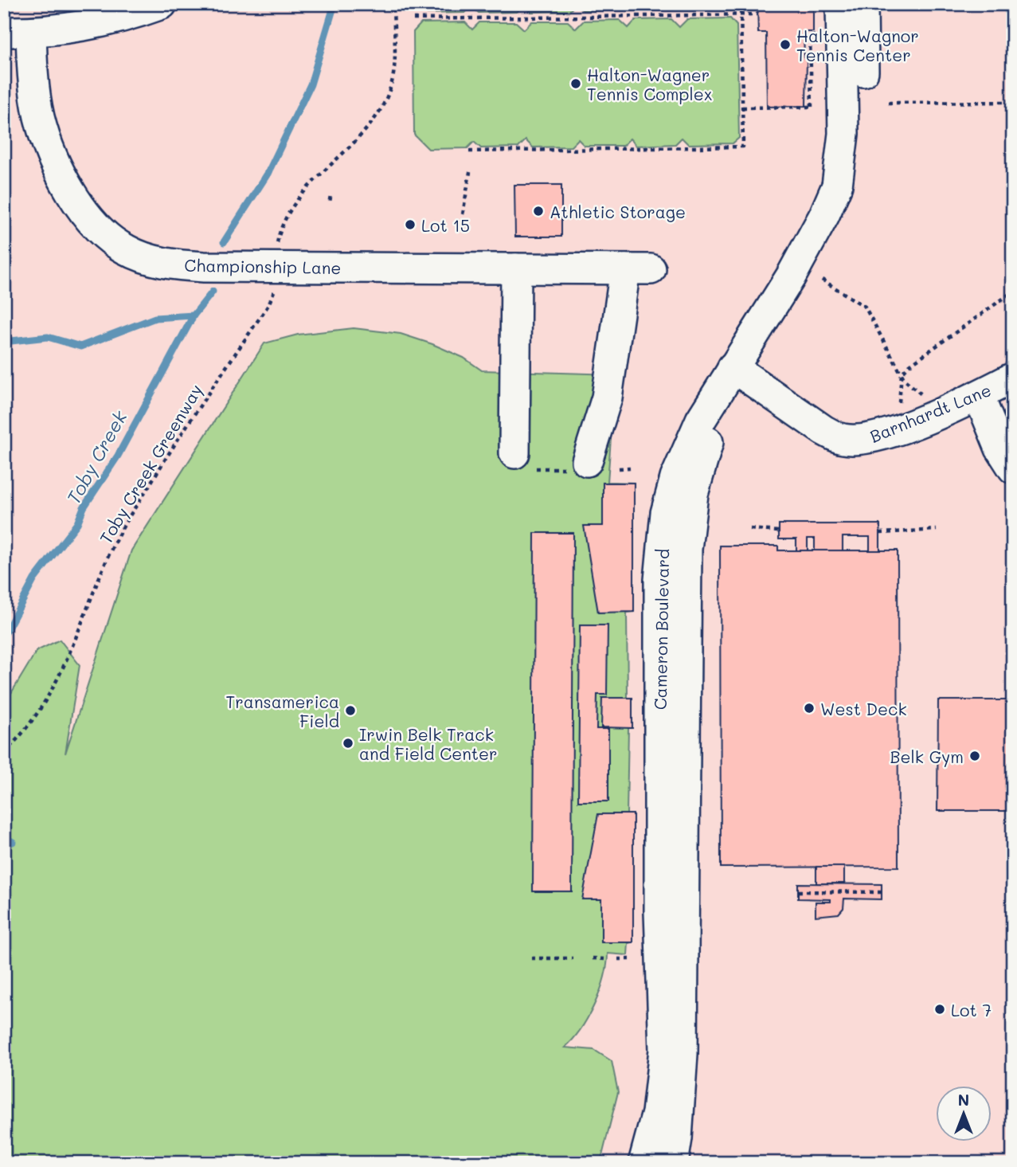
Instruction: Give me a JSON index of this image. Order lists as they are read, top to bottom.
{
  "streets": {
    "street": ["Championship Lane", "Barnhardt Lane", "Cameron Boulevard"],
    "path": ["Toby Creek Greenway"]
  },
  "crossings": [
    ["Barnhardt Lane", "Cameron Boulevard"]
  ],
  "water": ["Toby Creek"],
  "places": [
    "Halton-Wagnor Tennis Center",
    "Halton-Wagner Tennis Complex",
    "Athletic Storage",
    "Lot 15",
    "West Deck",
    "Transamerica Field",
    "Irwin Belk Track and Field Center",
    "Belk Gym",
    "Lot 7"
  ],
  "north": "top"
}
